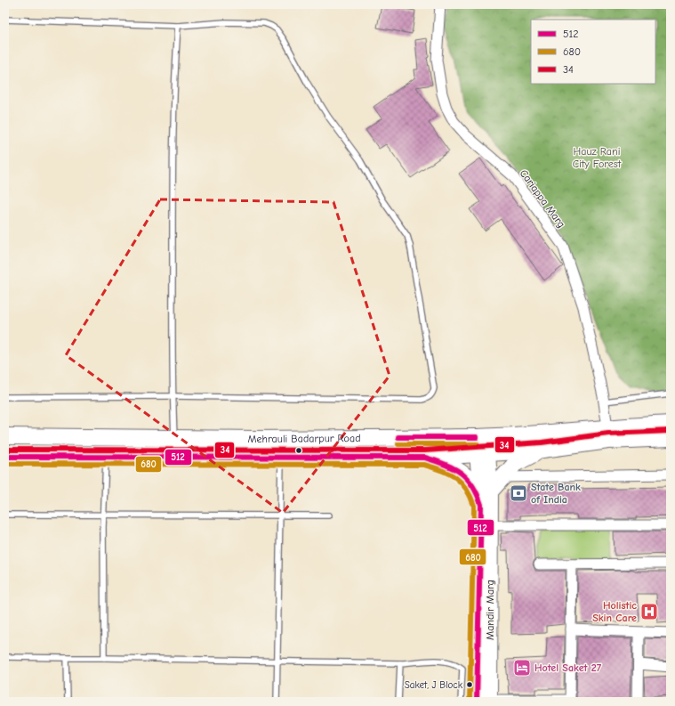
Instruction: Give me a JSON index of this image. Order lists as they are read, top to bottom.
{
  "streets": {
    "main road": ["Mehrauli Badarpur Road", "Mandir Marg"],
    "street": ["Cariappa Marg"]
  },
  "crossings": [
    ["Cariappa Marg", "Mehrauli Badarpur Road"],
    ["Mehrauli Badarpur Road", "Mandir Marg"]
  ],
  "parks": ["Hauz Rani City Forest"],
  "places": {
    "bank": ["State Bank of India"],
    "hospital": ["Holistic Skin Care"],
    "hotel": ["Hotel Saket 27"],
    "other": ["Saket, J Block"]
  },
  "lines": ["transit line 34", "transit line 512", "transit line 680"],
  "legend": ["512", "680", "34"]
}
